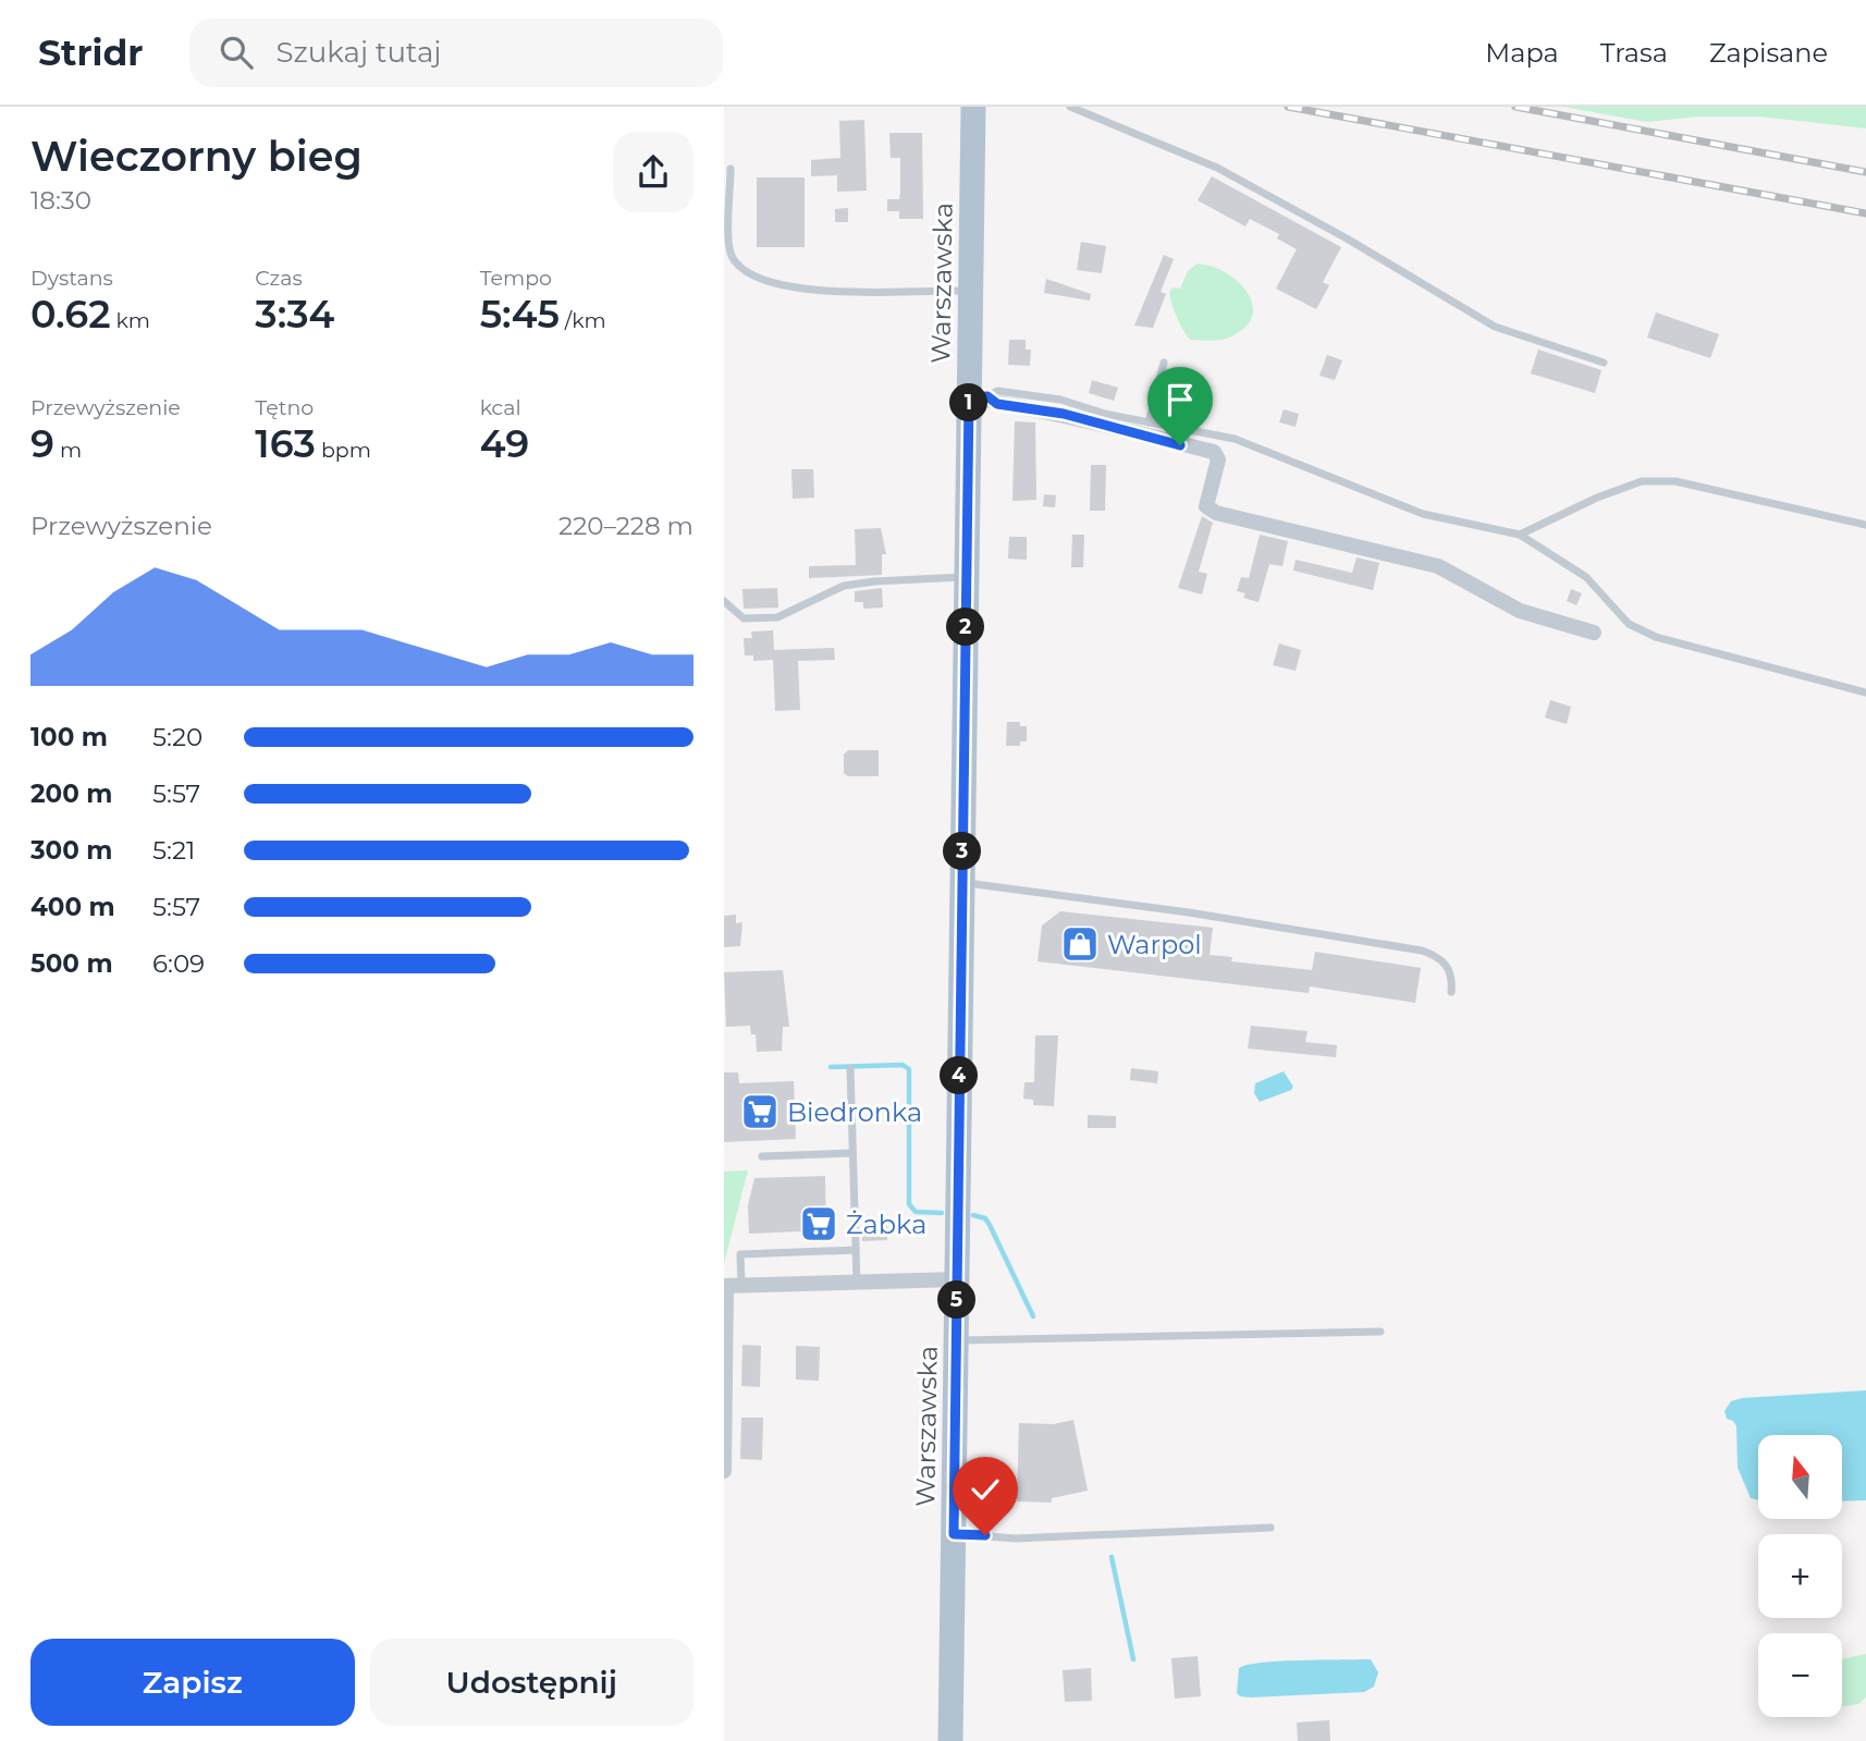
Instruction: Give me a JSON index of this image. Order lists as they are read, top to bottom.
{
  "streets": {
    "main road": ["Warszawska"]
  },
  "places": {
    "shop": ["Warpol"],
    "supermarket": ["Biedronka", "Żabka"]
  },
  "north": "top",
  "page": {
    "header": "Stridr",
    "search": "Szukaj tutaj",
    "nav": ["Mapa", "Trasa", "Zapisane"],
    "heading": ["Wieczorny bieg", "18:30"],
    "stats": [
      ["Dystans", "0.62 km"],
      ["Czas", "3:34"],
      ["Tempo", "5:45 /km"],
      ["Przewyższenie", "9 m"],
      ["Tętno", "163 bpm"],
      ["kcal", "49"]
    ],
    "pins": [
      "1",
      "2",
      "3",
      "4",
      "5"
    ],
    "chart": ["Przewyższenie", "220–228 m"],
    "list": [
      {
        "name": "100 m",
        "note": "5:20"
      },
      {
        "name": "200 m",
        "note": "5:57"
      },
      {
        "name": "300 m",
        "note": "5:21"
      },
      {
        "name": "400 m",
        "note": "5:57"
      },
      {
        "name": "500 m",
        "note": "6:09"
      }
    ],
    "map_buttons": ["+", "−"],
    "buttons": ["Zapisz", "Udostępnij"]
  }
}
